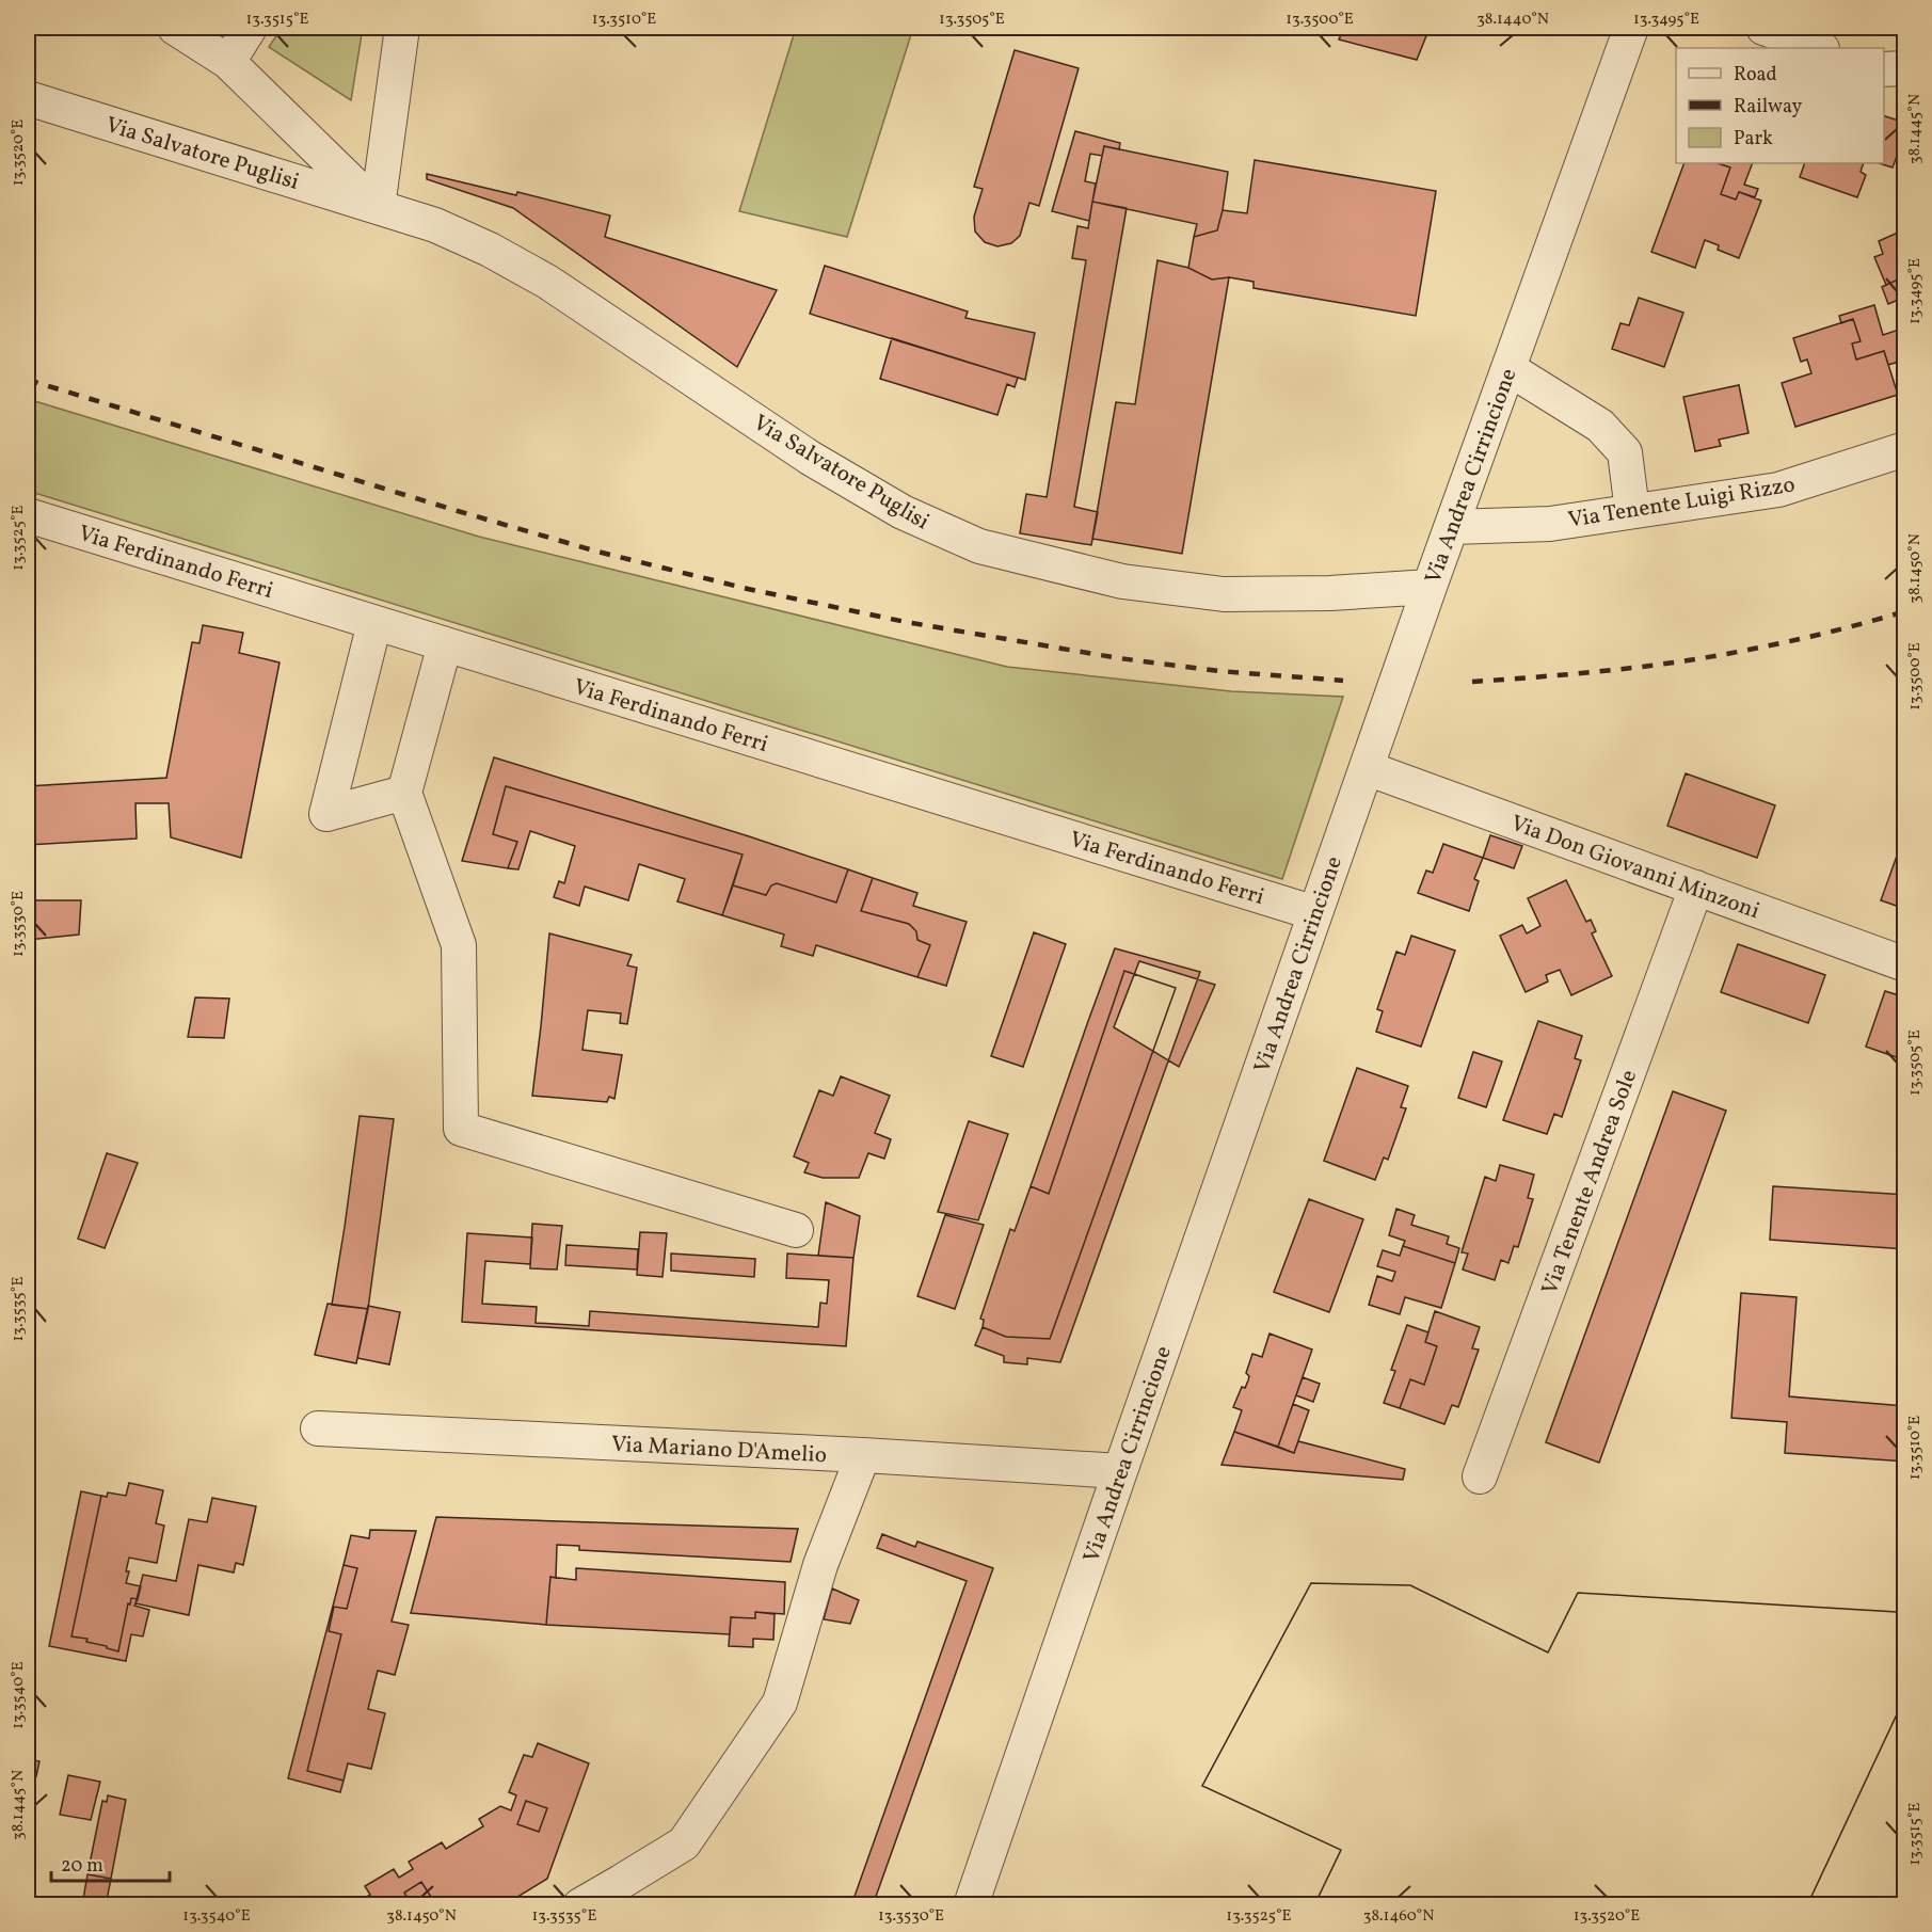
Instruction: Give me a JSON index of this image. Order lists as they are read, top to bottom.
{
  "streets": {
    "street": [
      "Via Salvatore Puglisi",
      "Via Andrea Cirrincione",
      "Via Tenente Luigi Rizzo",
      "Via Ferdinando Ferri",
      "Via Don Giovanni Minzoni",
      "Via Tenente Andrea Sole",
      "Via Mariano D'Amelio"
    ]
  },
  "crossings": [
    ["Via Salvatore Puglisi", "Via Andrea Cirrincione"],
    ["Via Andrea Cirrincione", "Via Tenente Luigi Rizzo"],
    ["Via Andrea Cirrincione", "Via Ferdinando Ferri"],
    ["Via Andrea Cirrincione", "Via Don Giovanni Minzoni"],
    ["Via Andrea Cirrincione", "Via Mariano D'Amelio"],
    ["Via Don Giovanni Minzoni", "Via Tenente Andrea Sole"]
  ],
  "legend": ["Road", "Railway", "Park"],
  "scale_bar": "20 m",
  "coordinates": [
    "13.3515°E",
    "13.3510°E",
    "13.3505°E",
    "13.3500°E",
    "38.1440°N",
    "13.3495°E",
    "38.1445°N",
    "13.3520°E",
    "13.3525°E",
    "38.1450°N",
    "13.3530°E",
    "13.3535°E",
    "13.3540°E",
    "38.1460°N"
  ]
}
